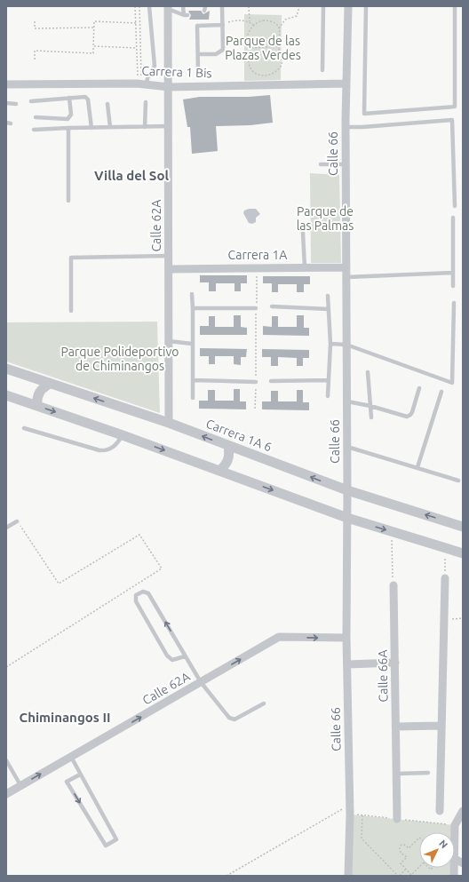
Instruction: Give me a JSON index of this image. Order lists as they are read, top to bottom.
{
  "streets": {
    "street": [
      "Carrera 1 Bis",
      "Calle 66",
      "Calle 62A",
      "Carrera 1A",
      "Carrera 1A 6",
      "Calle 66A"
    ]
  },
  "crossings": [
    ["Carrera 1 Bis", "Calle 66"],
    ["Carrera 1 Bis", "Calle 62A"],
    ["Calle 66", "Calle 62A"],
    ["Calle 66", "Carrera 1A"],
    ["Calle 66", "Carrera 1A 6"],
    ["Calle 62A", "Carrera 1A"],
    ["Calle 62A", "Carrera 1A 6"]
  ],
  "one_way": ["Calle 62A"],
  "districts": ["Villa del Sol", "Chiminangos II"],
  "parks": ["Parque de las Plazas Verdes", "Parque de las Palmas", "Parque Polideportivo de Chiminangos"],
  "north": "top right"
}
